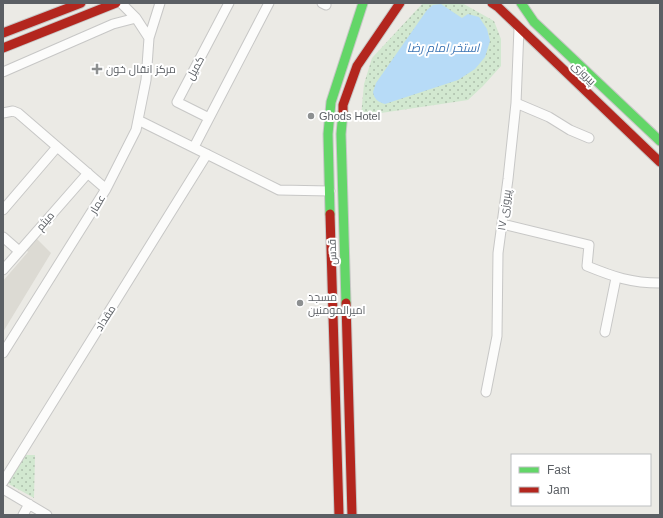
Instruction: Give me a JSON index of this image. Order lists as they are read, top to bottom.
{
  "streets": {
    "main road": ["پیروزی", "قدس"],
    "street": [
      "کمیل",
      "عمار",
      "پیروزی ۱۷",
      "میثم",
      "مقداد"
    ]
  },
  "crossings": [
    ["پیروزی", "پیروزی ۱۷"]
  ],
  "water": ["استخر امام رضا"],
  "places": {
    "health": ["مرکز انقال خون"],
    "other": ["Ghods Hotel", "مسجد امیرالمومنین"]
  },
  "legend": ["Fast", "Jam"]
}
